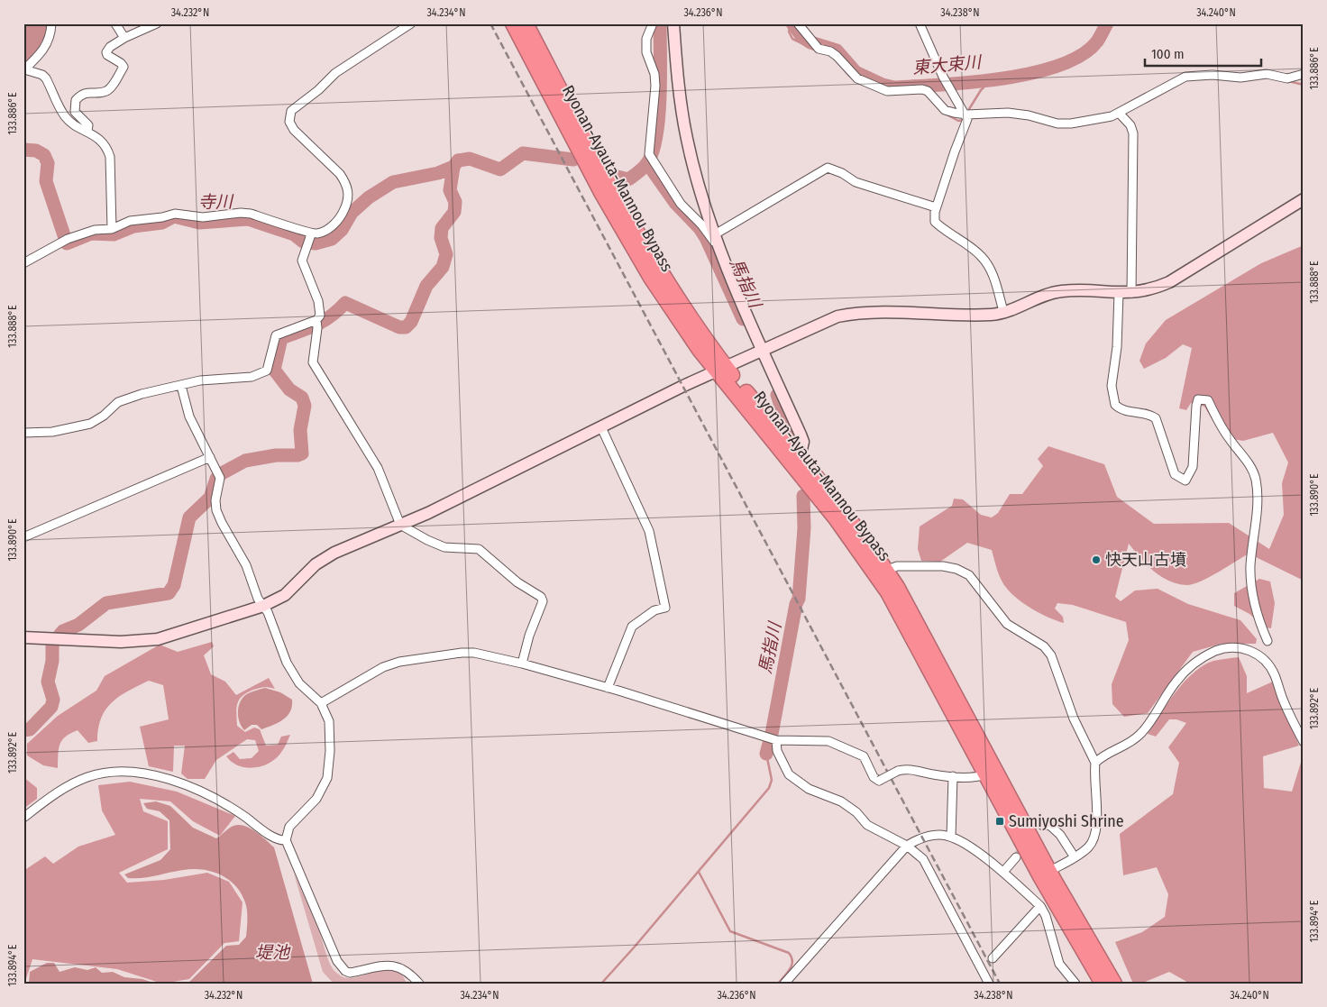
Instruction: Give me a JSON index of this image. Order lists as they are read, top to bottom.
{
  "streets": {
    "highway": ["Ryonan-Ayauta-Mannou Bypass"]
  },
  "water": [
    "東大束川",
    "寺川",
    "馬指川",
    "堤池"
  ],
  "places": {
    "other": ["快天山古墳"],
    "transit": ["Sumiyoshi Shrine"]
  },
  "scale_bar": "100 m",
  "coordinates": [
    "34.232°N",
    "34.234°N",
    "34.236°N",
    "34.238°N",
    "34.240°N",
    "133.886°E",
    "133.888°E",
    "133.890°E",
    "133.892°E",
    "133.894°E"
  ]
}
